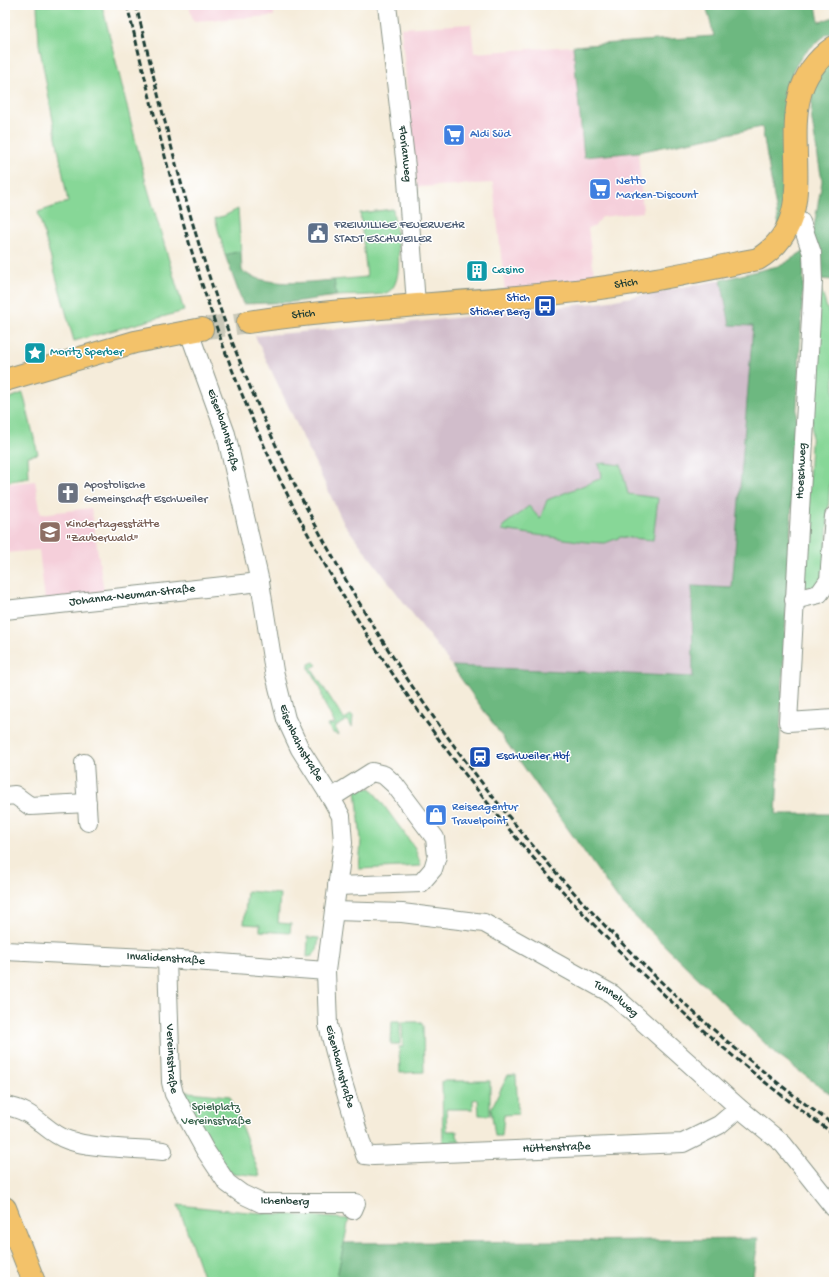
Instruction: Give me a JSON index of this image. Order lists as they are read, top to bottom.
{
  "streets": {
    "main road": ["Stich"],
    "street": [
      "Florianweg",
      "Eisenbahnstraße",
      "Hoeschweg",
      "Johanna-Neuman-Straße",
      "Invalidenstraße",
      "Tunnelweg",
      "Vereinsstraße",
      "Hüttenstraße",
      "Ichenberg"
    ]
  },
  "crossings": [
    ["Florianweg", "Stich"],
    ["Stich", "Hoeschweg"],
    ["Eisenbahnstraße", "Johanna-Neuman-Straße"],
    ["Eisenbahnstraße", "Invalidenstraße"],
    ["Eisenbahnstraße", "Tunnelweg"],
    ["Eisenbahnstraße", "Hüttenstraße"],
    ["Invalidenstraße", "Vereinsstraße"],
    ["Tunnelweg", "Hüttenstraße"],
    ["Vereinsstraße", "Ichenberg"]
  ],
  "parks": ["Spielplatz Vereinsstraße"],
  "places": {
    "supermarket": ["Aldi Süd", "Netto Marken-Discount"],
    "public building": ["FREIWILLIGE FEUERWEHR STADT ESCHWEILER"],
    "building": ["Casino"],
    "bus stop": ["Stich Sticher Berg"],
    "place": ["Moritz Sperber"],
    "church": ["Apostolische Gemeinschaft Eschweiler"],
    "school or university": ["Kindertagesstätte \"Zauberwald\""],
    "station": ["Eschweiler Hbf"],
    "shop": ["Reiseagentur Travelpoint"]
  }
}
